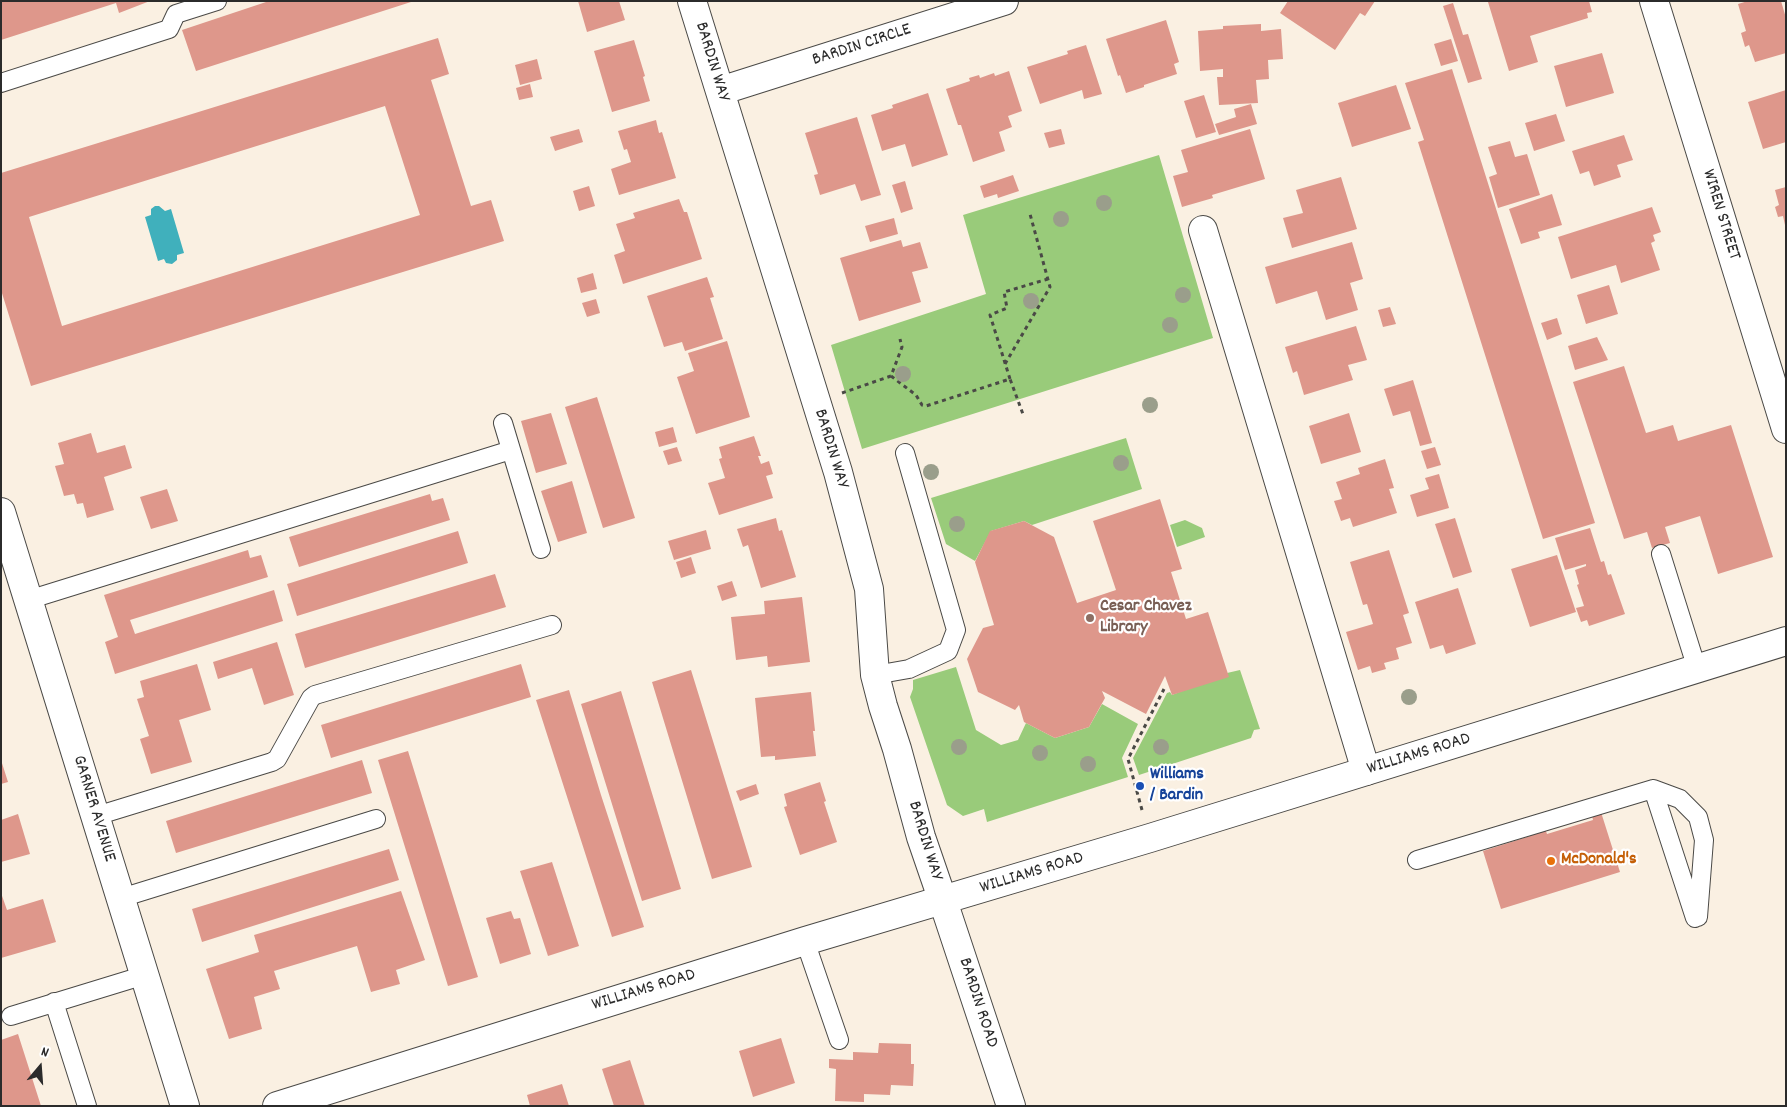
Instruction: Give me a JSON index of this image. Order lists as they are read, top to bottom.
{
  "streets": {
    "street": [
      "BARDIN CIRCLE",
      "BARDIN WAY",
      "WIREN STREET",
      "WILLIAMS ROAD",
      "GARNER AVENUE",
      "BARDIN ROAD"
    ]
  },
  "crossings": [
    ["BARDIN CIRCLE", "BARDIN WAY"],
    ["BARDIN WAY", "WILLIAMS ROAD"],
    ["BARDIN WAY", "BARDIN ROAD"],
    ["WILLIAMS ROAD", "BARDIN ROAD"]
  ],
  "places": ["Cesar Chavez Library", "Williams / Bardin", "McDonald's"],
  "north": "top"
}
